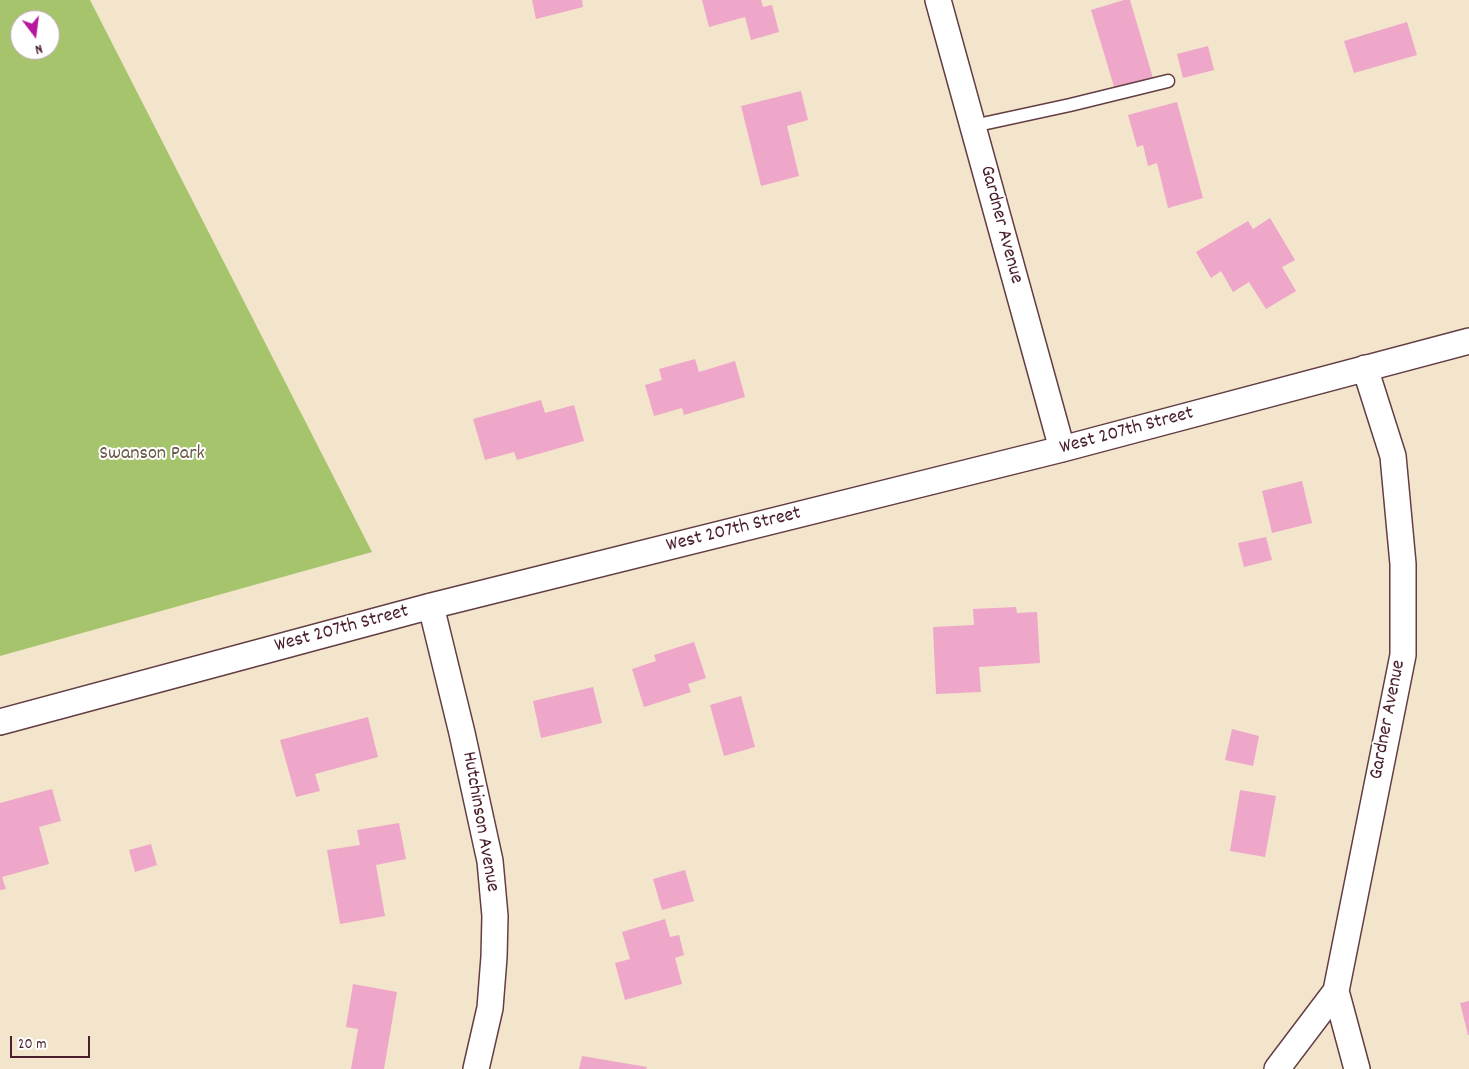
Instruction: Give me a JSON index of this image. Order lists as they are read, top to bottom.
{
  "streets": {
    "street": ["Gardner Avenue", "West 207th Street", "Hutchinson Avenue"]
  },
  "crossings": [
    ["Gardner Avenue", "West 207th Street"],
    ["West 207th Street", "Hutchinson Avenue"]
  ],
  "parks": ["Swanson Park"],
  "scale_bar": "20 m",
  "north": "bottom"
}
